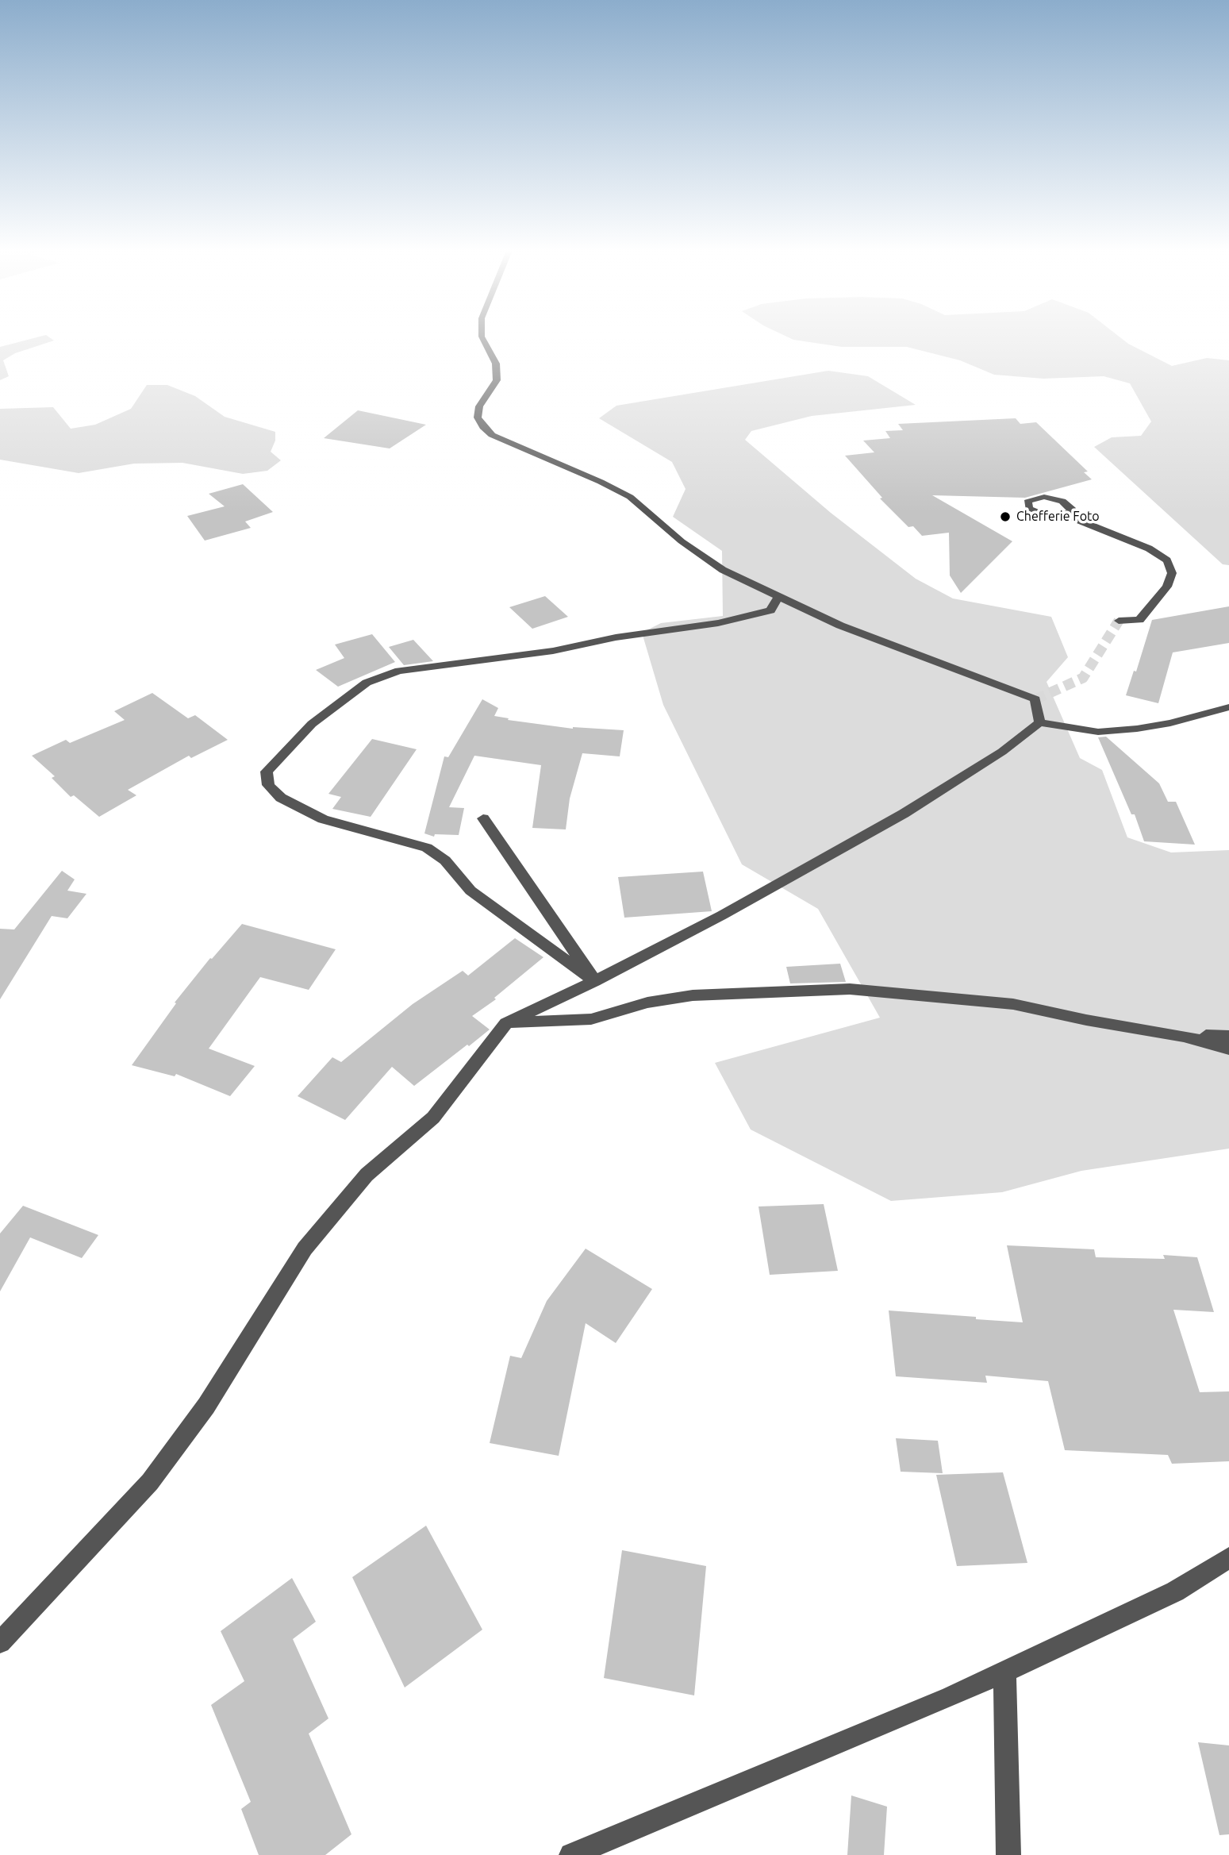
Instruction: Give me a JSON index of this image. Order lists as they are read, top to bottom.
{
  "places": ["Chefferie Foto"]
}
